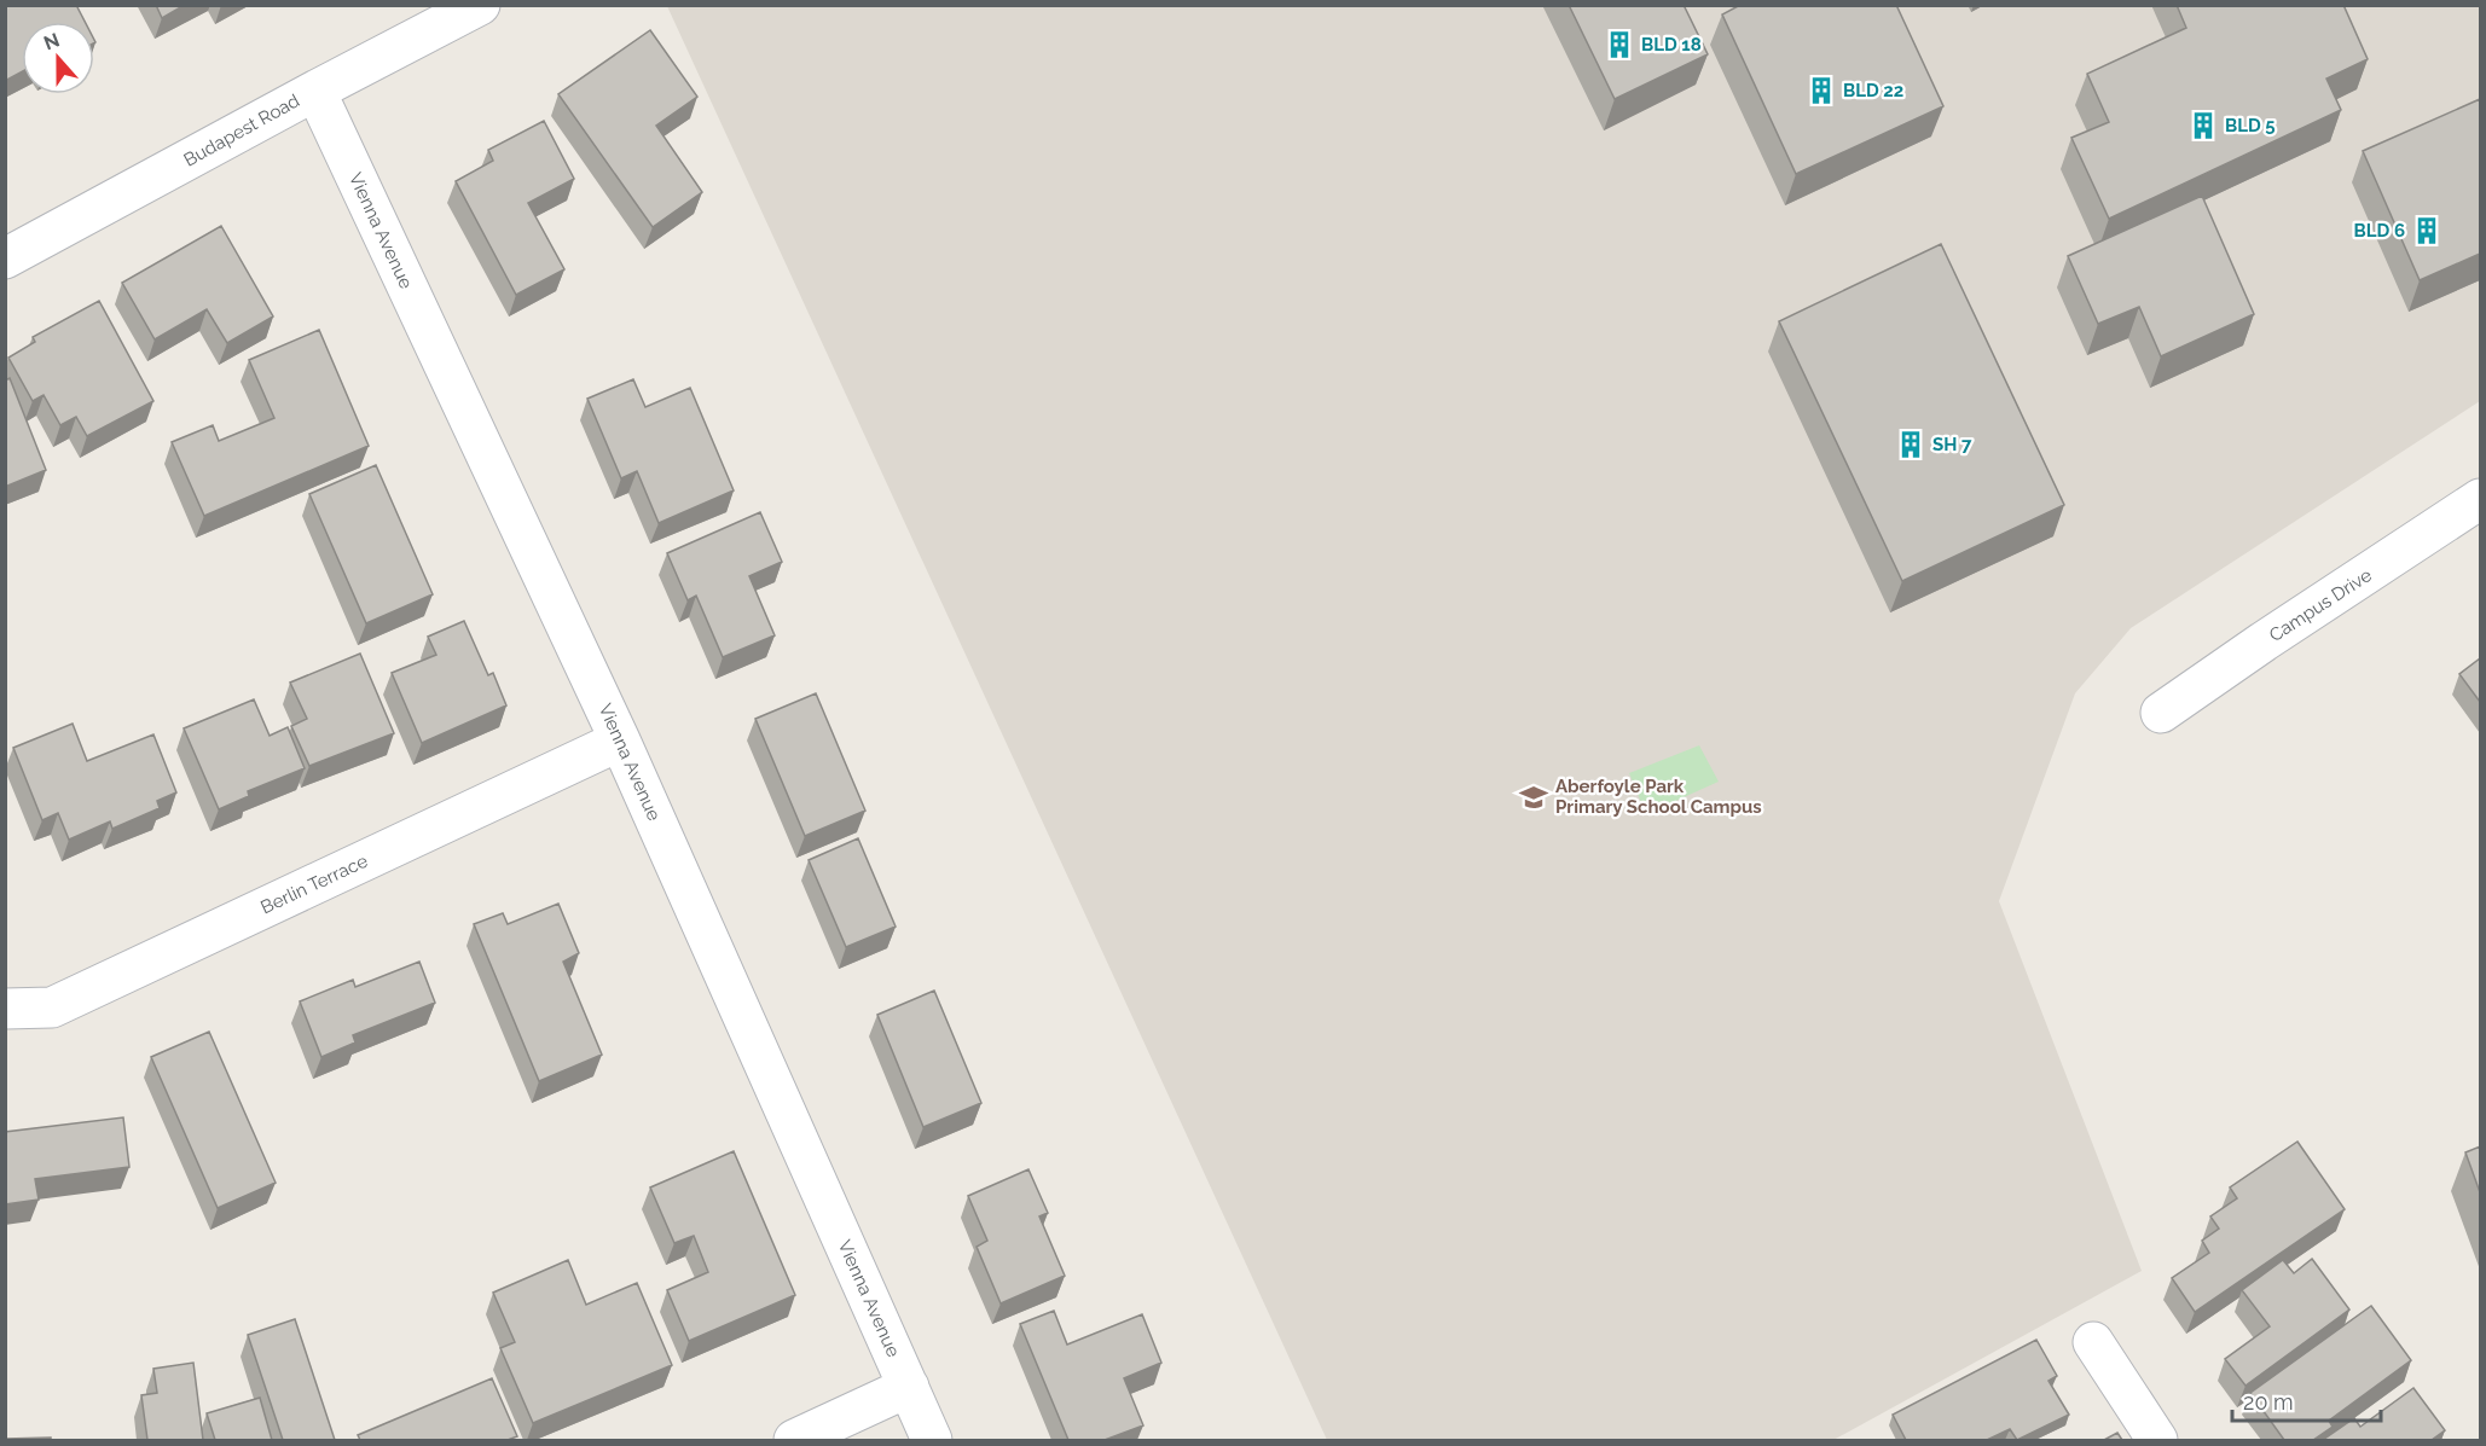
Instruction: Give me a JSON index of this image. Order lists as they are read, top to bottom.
{
  "streets": {
    "street": [
      "Budapest Road",
      "Vienna Avenue",
      "Campus Drive",
      "Berlin Terrace"
    ]
  },
  "crossings": [
    ["Budapest Road", "Vienna Avenue"],
    ["Vienna Avenue", "Berlin Terrace"]
  ],
  "places": {
    "building": [
      "BLD 18",
      "BLD 22",
      "BLD 5",
      "BLD 6",
      "SH 7"
    ],
    "school or university": ["Aberfoyle Park Primary School Campus"]
  },
  "scale_bar": "20 m",
  "north": "top"
}
